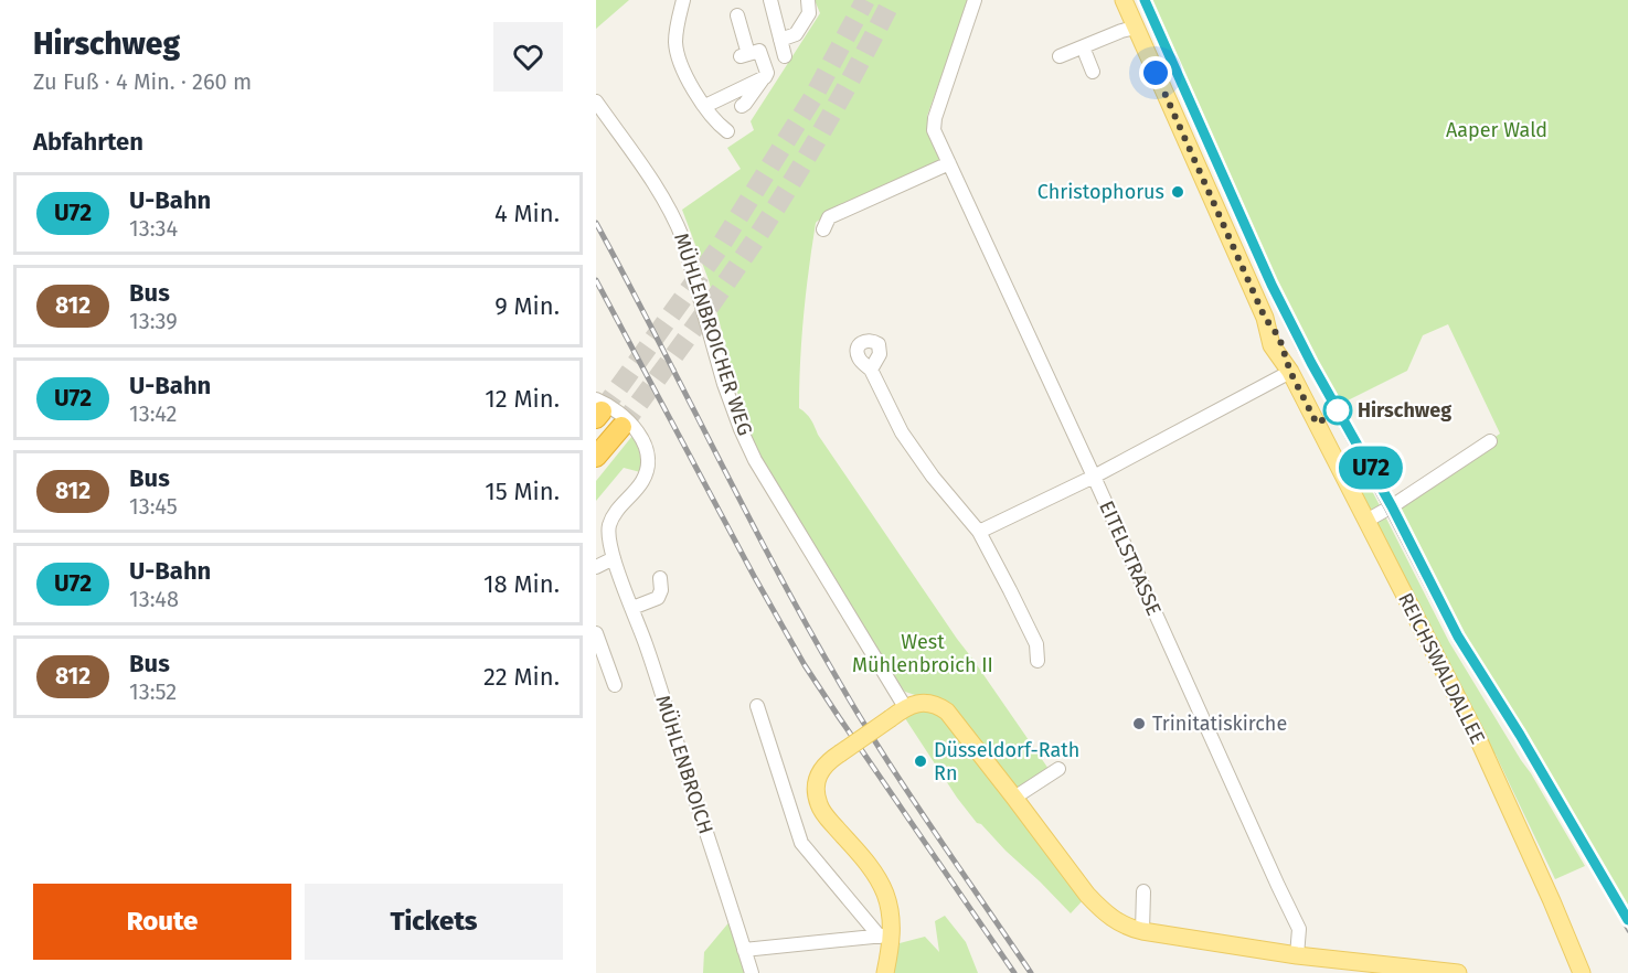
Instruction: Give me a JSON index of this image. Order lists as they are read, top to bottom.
{
  "streets": {
    "main road": ["REICHSWALDALLEE"],
    "street": ["MÜHLENBROICHER WEG", "EITELSTRASSE", "MÜHLENBROICH"]
  },
  "parks": ["Aaper Wald", "West Mühlenbroich II"],
  "places": [
    "Christophorus",
    "Hirschweg",
    "Trinitatiskirche",
    "Düsseldorf-Rath Rn"
  ],
  "lines": ["metro line U72"],
  "page": {
    "heading": [
      ["Hirschweg", "Zu Fuß · 4 Min. · 260 m"],
      "Abfahrten"
    ],
    "on_map": "U72",
    "list": [
      {
        "mark": "U72",
        "name": "U-Bahn",
        "note": "13:34",
        "value": "4 Min."
      },
      {
        "mark": "812",
        "name": "Bus",
        "note": "13:39",
        "value": "9 Min."
      },
      {
        "mark": "U72",
        "name": "U-Bahn",
        "note": "13:42",
        "value": "12 Min."
      },
      {
        "mark": "812",
        "name": "Bus",
        "note": "13:45",
        "value": "15 Min."
      },
      {
        "mark": "U72",
        "name": "U-Bahn",
        "note": "13:48",
        "value": "18 Min."
      },
      {
        "mark": "812",
        "name": "Bus",
        "note": "13:52",
        "value": "22 Min."
      }
    ],
    "buttons": ["Route", "Tickets"]
  }
}
